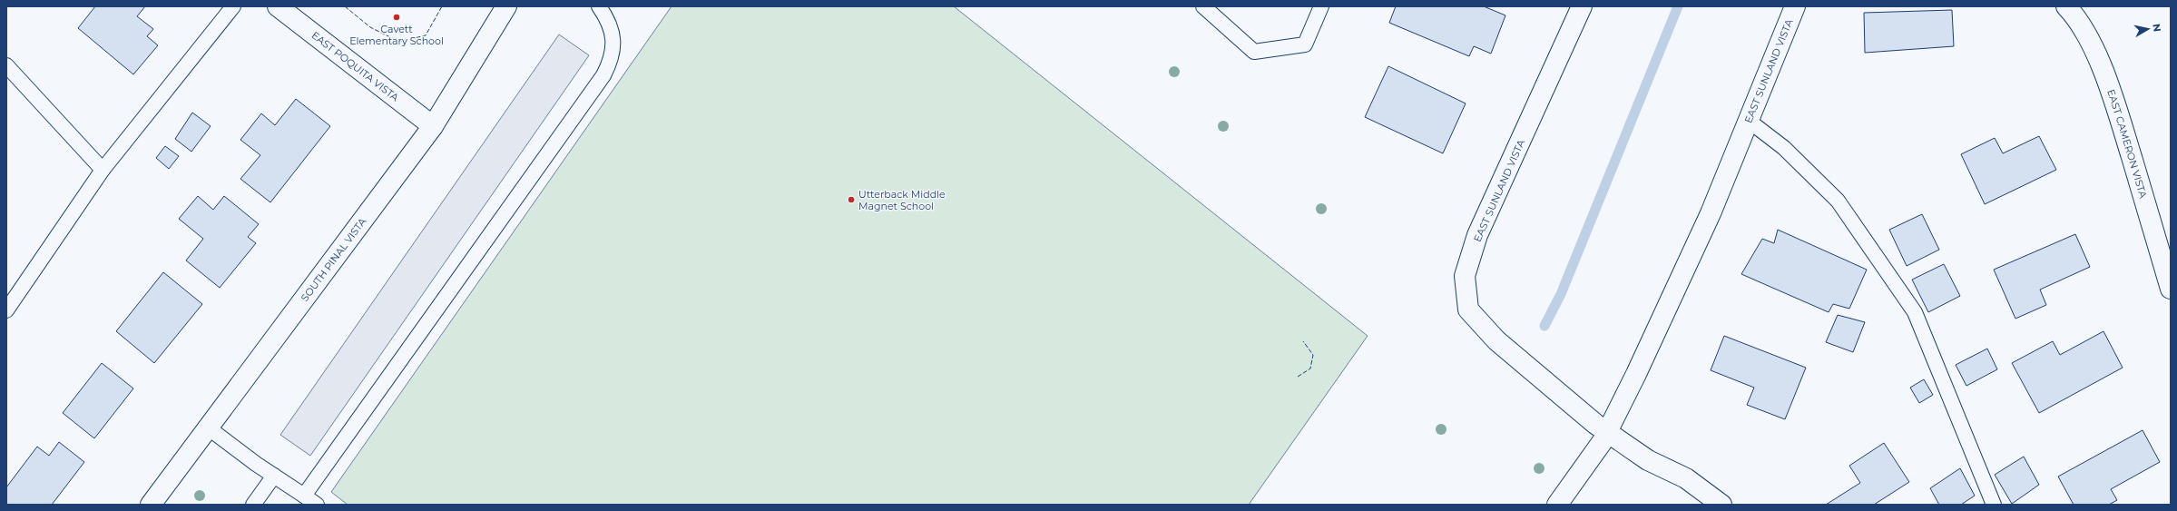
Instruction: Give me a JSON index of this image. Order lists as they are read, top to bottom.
{
  "streets": {
    "street": [
      "EAST POQUITA VISTA",
      "EAST SUNLAND VISTA",
      "EAST CAMERON VISTA",
      "SOUTH PINAL VISTA"
    ]
  },
  "crossings": [
    ["EAST POQUITA VISTA", "SOUTH PINAL VISTA"]
  ],
  "places": ["Cavett Elementary School", "Utterback Middle Magnet School"],
  "north": "right"
}
